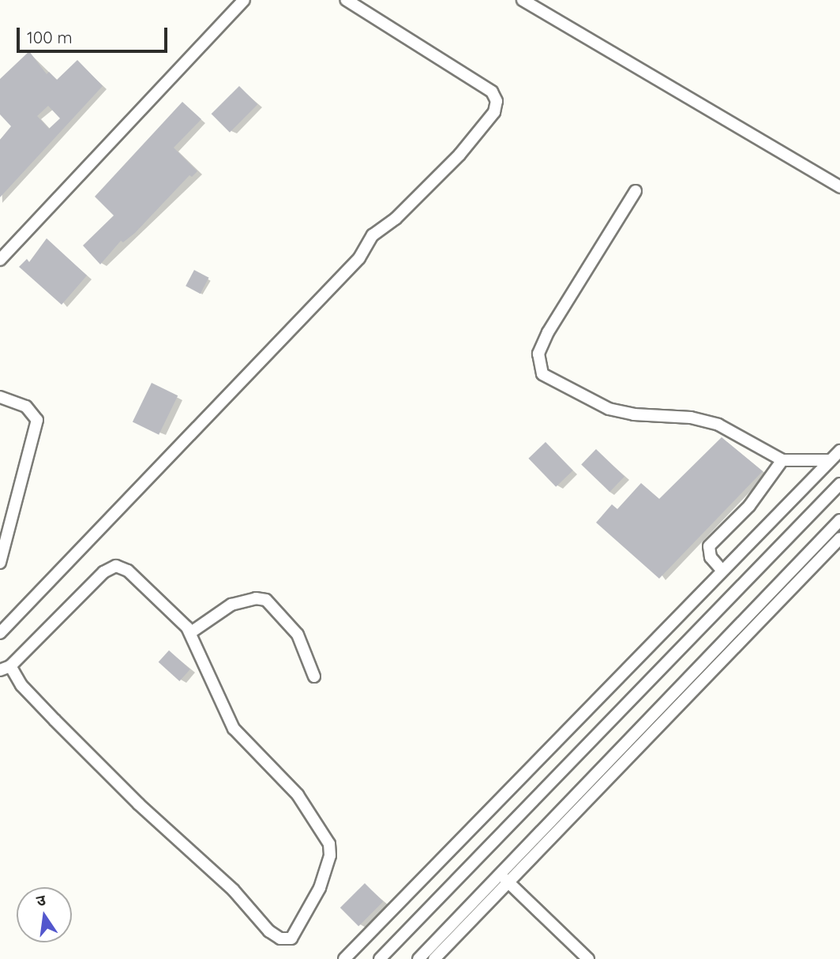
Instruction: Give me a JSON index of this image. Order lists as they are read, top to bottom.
{
  "scale_bar": "100 m",
  "north": "top"
}
